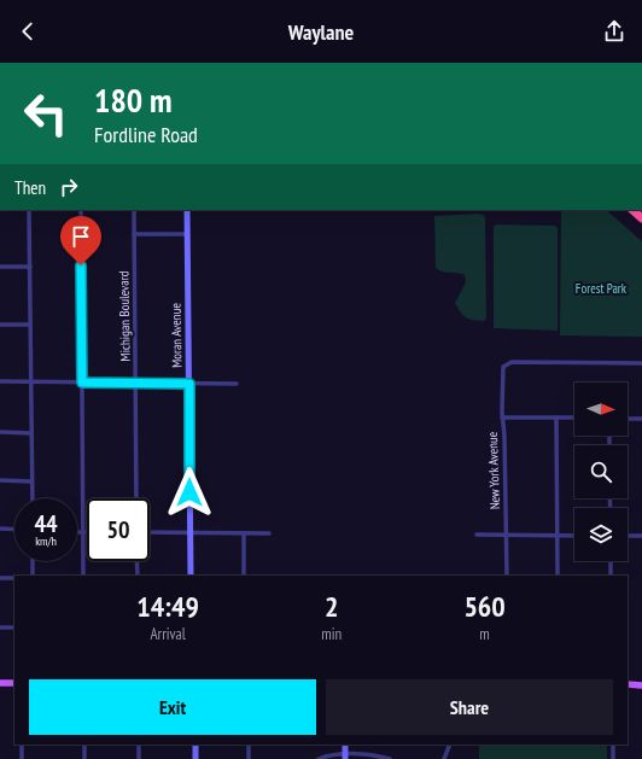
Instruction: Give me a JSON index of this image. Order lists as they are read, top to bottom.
{
  "streets": {
    "main road": ["Moran Avenue"],
    "street": ["Michigan Boulevard", "New York Avenue"]
  },
  "parks": ["Forest Park"],
  "north": "right",
  "page": {
    "header": "Waylane",
    "turn": ["180 m", "Fordline Road"],
    "then": "Then",
    "speed": "44 km/h",
    "limit": "50",
    "eta": [
      "14:49",
      "Arrival",
      "2",
      "min",
      "560",
      "m"
    ],
    "buttons": ["Exit", "Share"]
  }
}
